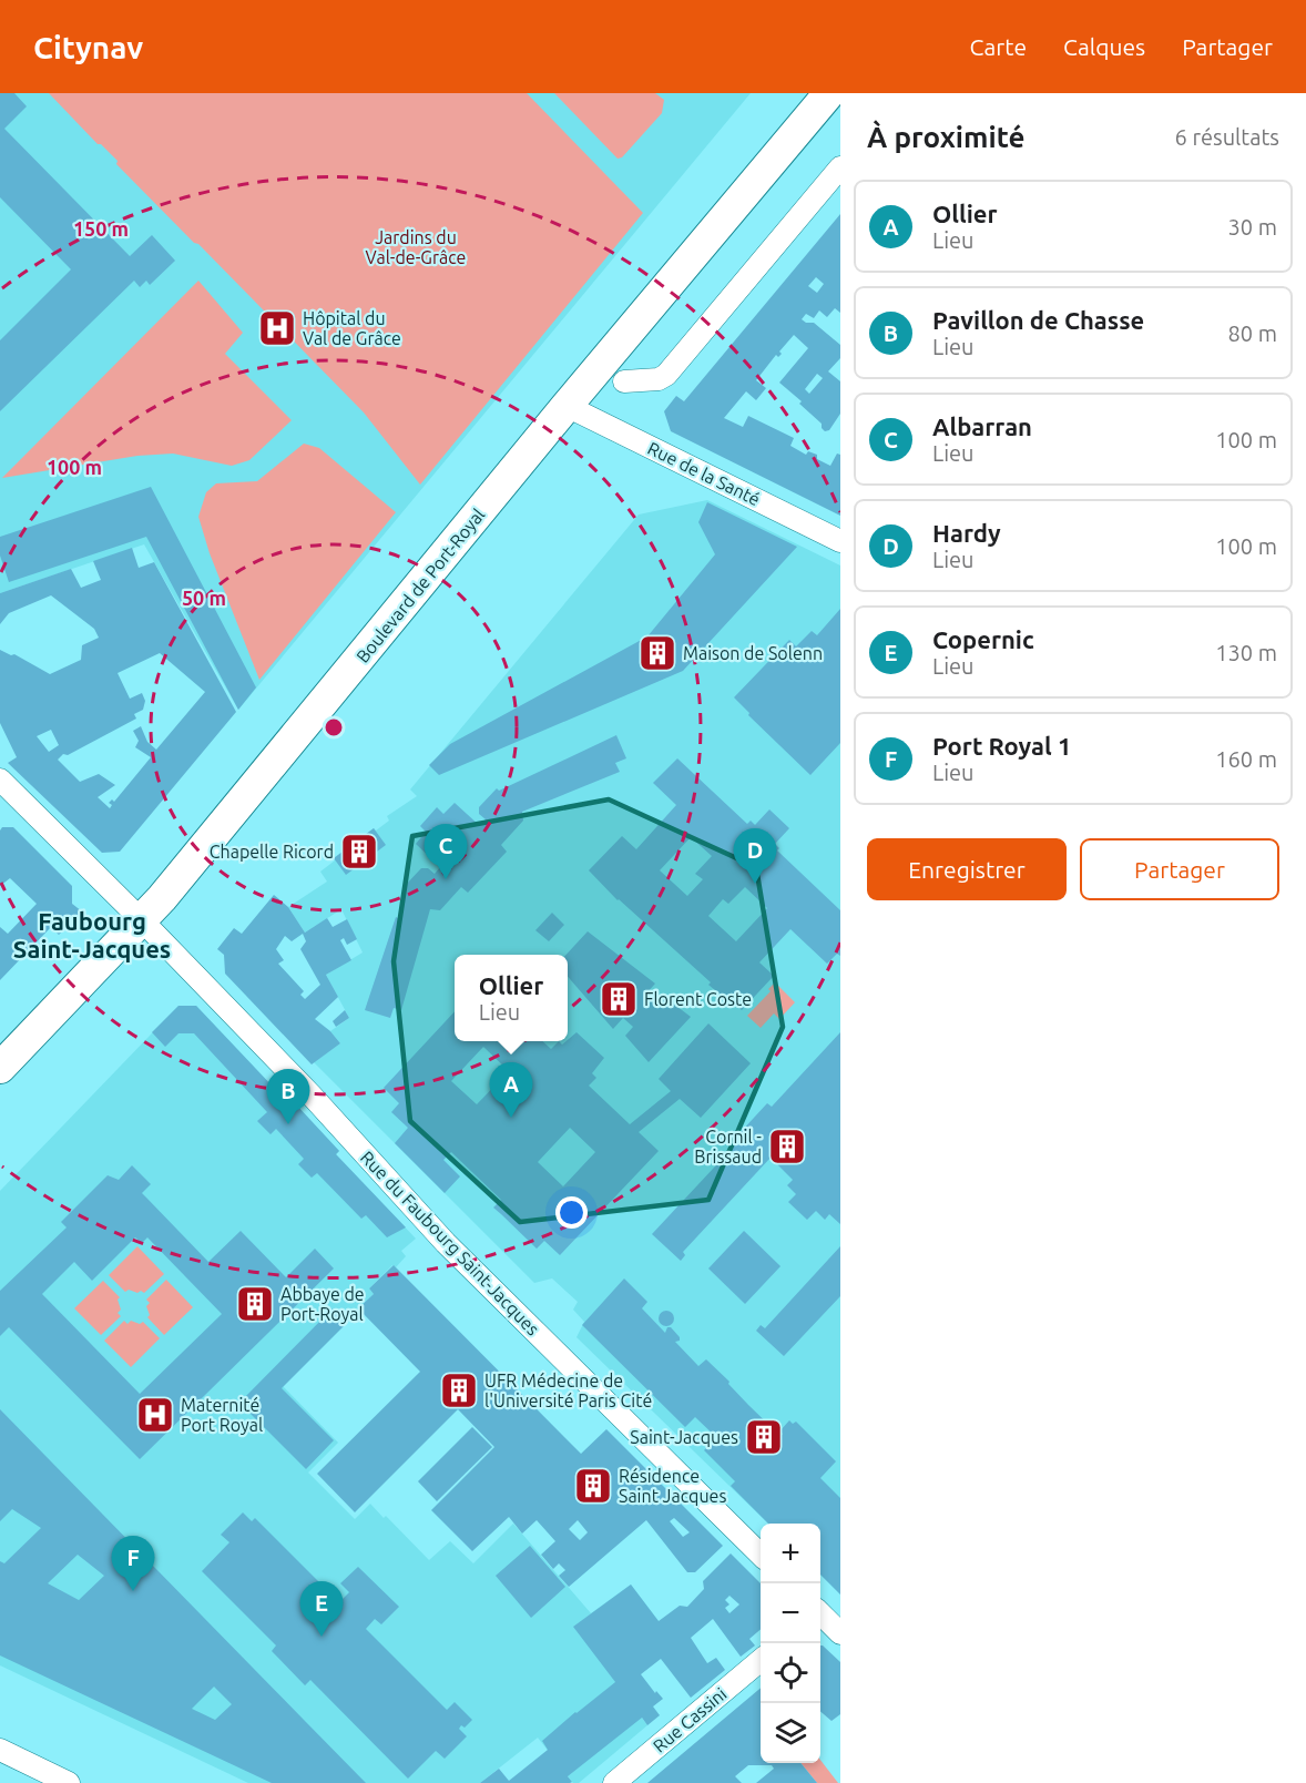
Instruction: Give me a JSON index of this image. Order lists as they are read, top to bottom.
{
  "streets": {
    "main road": ["Boulevard de Port-Royal"],
    "street": ["Rue de la Santé", "Rue du Faubourg Saint-Jacques", "Rue Cassini"]
  },
  "crossings": [
    ["Rue de la Santé", "Boulevard de Port-Royal"],
    ["Boulevard de Port-Royal", "Rue du Faubourg Saint-Jacques"]
  ],
  "districts": ["Faubourg Saint-Jacques"],
  "parks": ["Jardins du Val-de-Grâce"],
  "places": {
    "hospital": ["Hôpital du Val de Grâce", "Maternité Port Royal"],
    "building": [
      "Maison de Solenn",
      "Chapelle Ricord",
      "Florent Coste",
      "Cornil - Brissaud",
      "Abbaye de Port-Royal",
      "UFR Médecine de l'Université Paris Cité",
      "Saint-Jacques",
      "Résidence Saint Jacques"
    ]
  },
  "page": {
    "header": "Citynav",
    "nav": ["Carte", "Calques", "Partager"],
    "heading": ["À proximité", "6 résultats"],
    "list": [
      {
        "mark": "A",
        "name": "Ollier",
        "note": "Lieu",
        "value": "30 m"
      },
      {
        "mark": "B",
        "name": "Pavillon de Chasse",
        "note": "Lieu",
        "value": "80 m"
      },
      {
        "mark": "C",
        "name": "Albarran",
        "note": "Lieu",
        "value": "100 m"
      },
      {
        "mark": "D",
        "name": "Hardy",
        "note": "Lieu",
        "value": "100 m"
      },
      {
        "mark": "E",
        "name": "Copernic",
        "note": "Lieu",
        "value": "130 m"
      },
      {
        "mark": "F",
        "name": "Port Royal 1",
        "note": "Lieu",
        "value": "160 m"
      }
    ],
    "buttons": ["Enregistrer", "Partager"],
    "pins": [
      "C",
      "D",
      "A",
      "B",
      "F",
      "E"
    ],
    "popup": ["Ollier", "Lieu"],
    "map_buttons": ["+", "−"]
  },
  "rings": ["150 m", "100 m", "50 m"]
}
